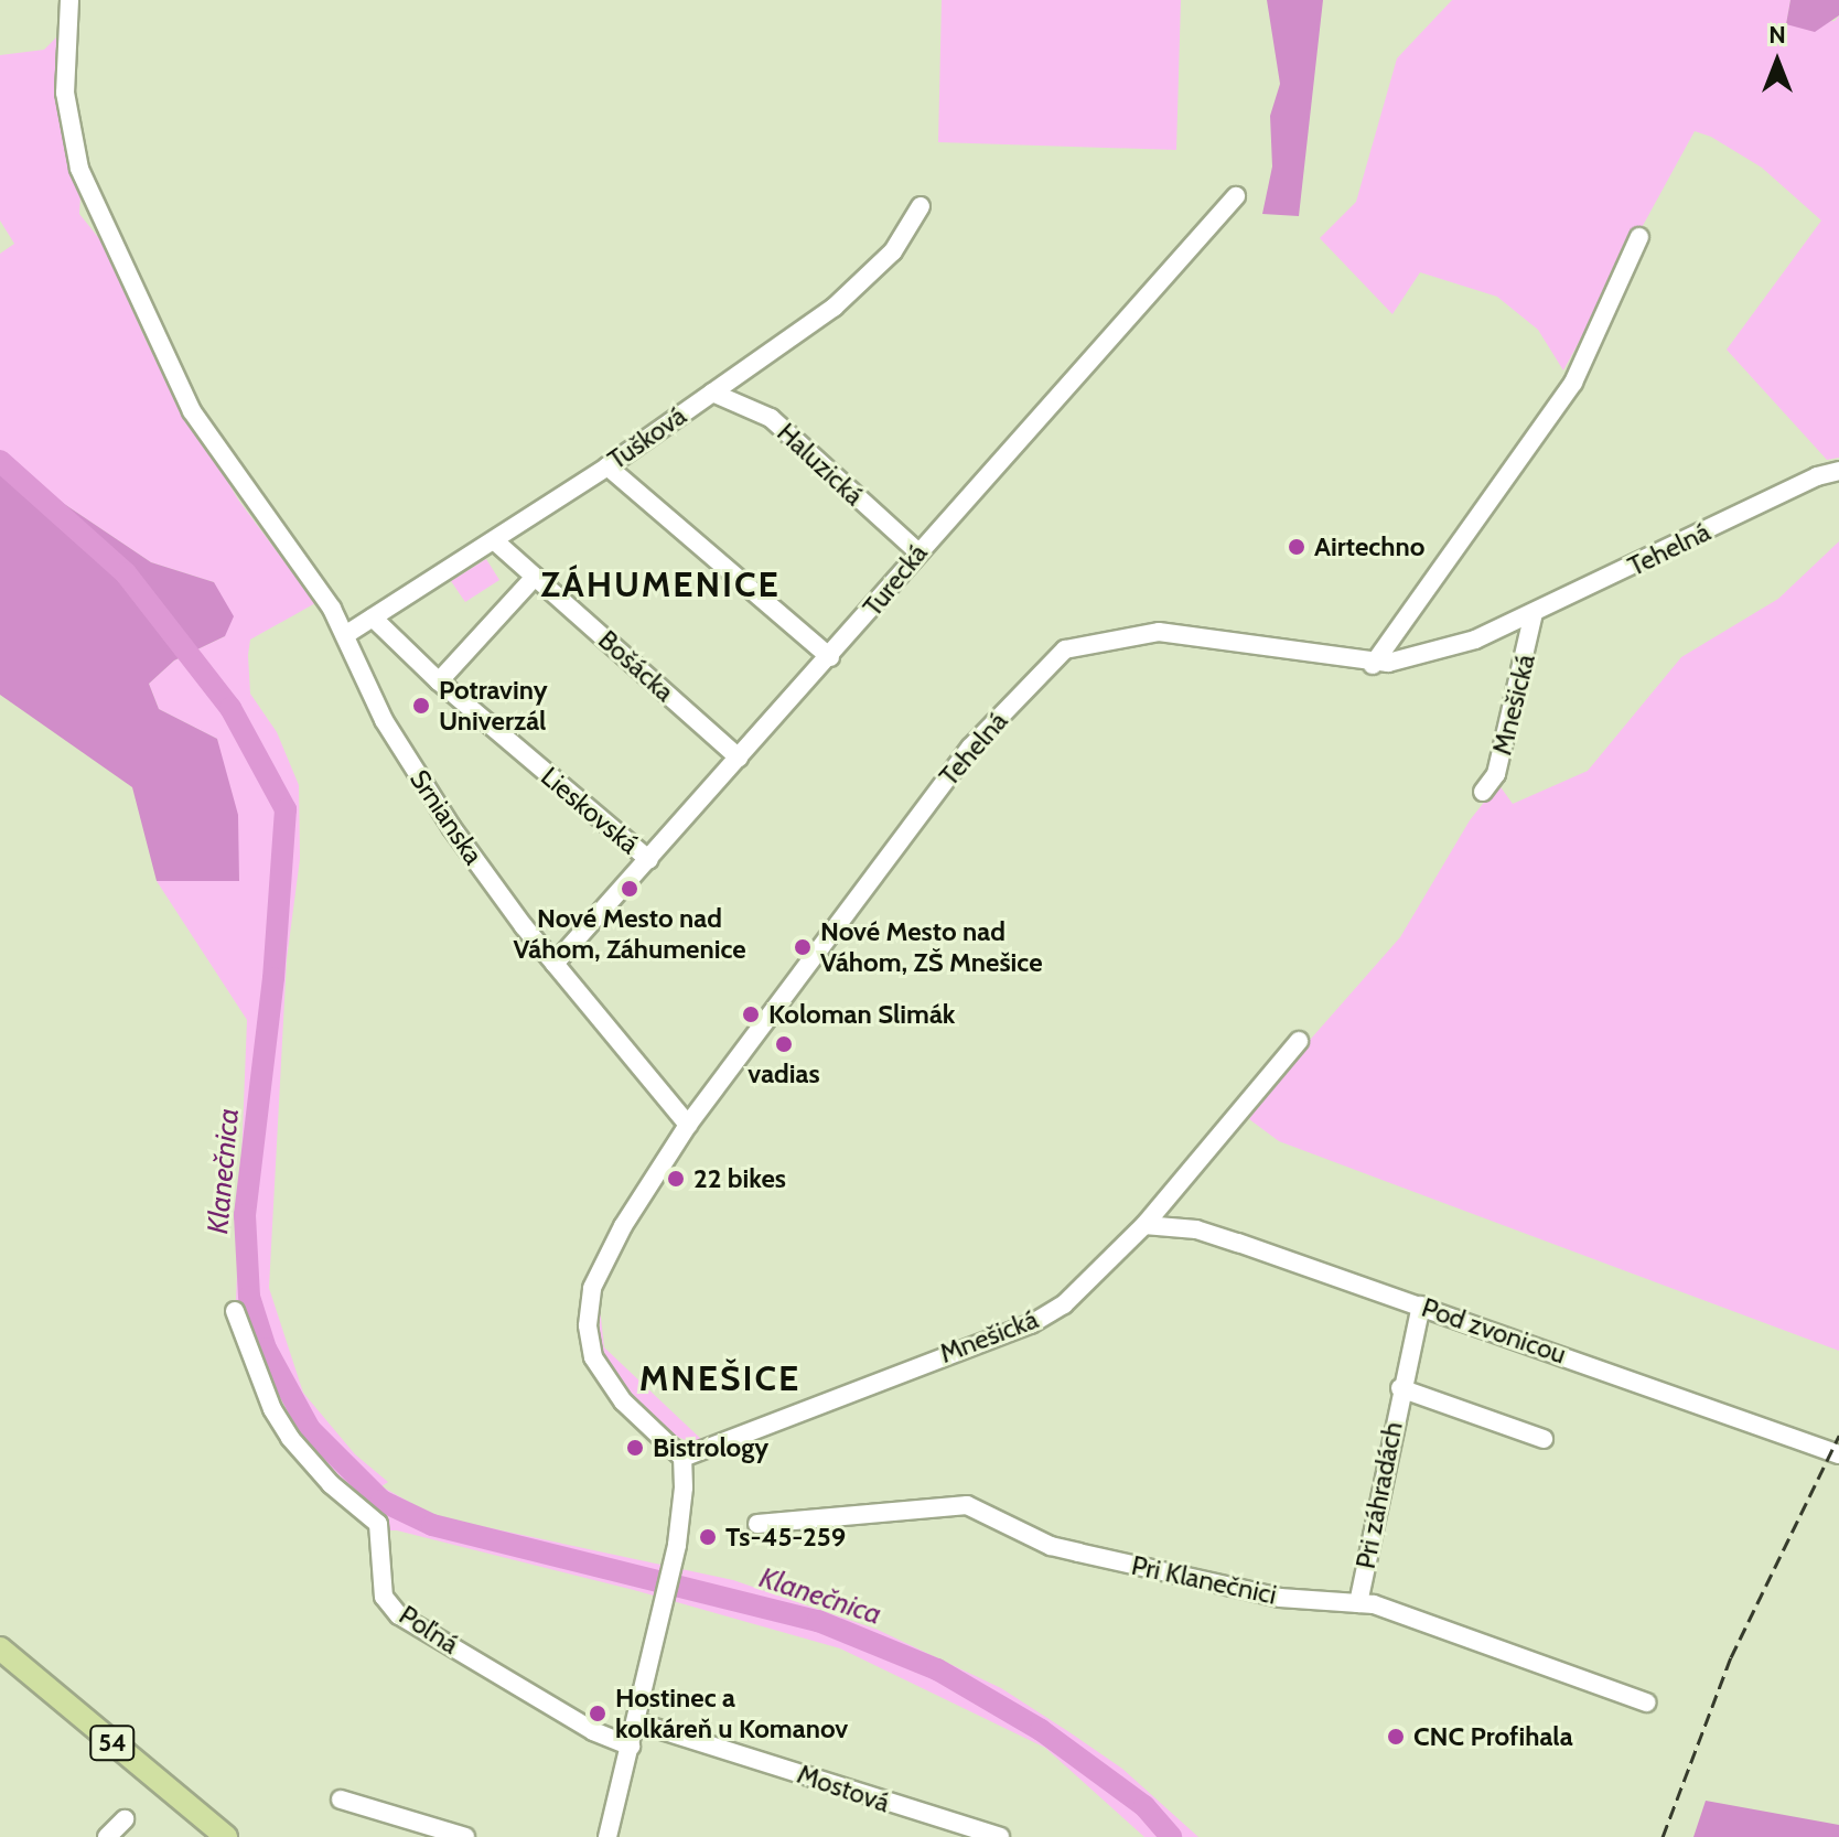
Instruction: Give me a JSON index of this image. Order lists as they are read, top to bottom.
{
  "streets": {
    "main road": ["54"],
    "street": [
      "Tušková",
      "Haluzická",
      "Tehelná",
      "Turecká",
      "Bošácka",
      "Mnešická",
      "Lieskovská",
      "Srnianska",
      "Pod zvonicou",
      "Pri záhradách",
      "Pri Klanečnici",
      "Poľná",
      "Mostová"
    ]
  },
  "crossings": [
    ["Tušková", "Haluzická"],
    ["Tušková", "Bošácka"],
    ["Tušková", "Lieskovská"],
    ["Tušková", "Srnianska"],
    ["Haluzická", "Turecká"],
    ["Tehelná", "Mnešická"],
    ["Tehelná", "Srnianska"],
    ["Turecká", "Bošácka"],
    ["Turecká", "Lieskovská"],
    ["Turecká", "Srnianska"],
    ["Mnešická", "Pod zvonicou"],
    ["Pod zvonicou", "Pri záhradách"],
    ["Pri záhradách", "Pri Klanečnici"]
  ],
  "districts": ["ZÁHUMENICE", "MNEŠICE"],
  "water": ["Klanečnica"],
  "places": [
    "Airtechno",
    "Potraviny Univerzál",
    "Nové Mesto nad Váhom, Záhumenice",
    "Nové Mesto nad Váhom, ZŠ Mnešice",
    "Koloman Slimák",
    "vadias",
    "22 bikes",
    "Bistrology",
    "Ts-45-259",
    "Hostinec a kolkáreň u Komanov",
    "CNC Profihala"
  ],
  "north": "top"
}
